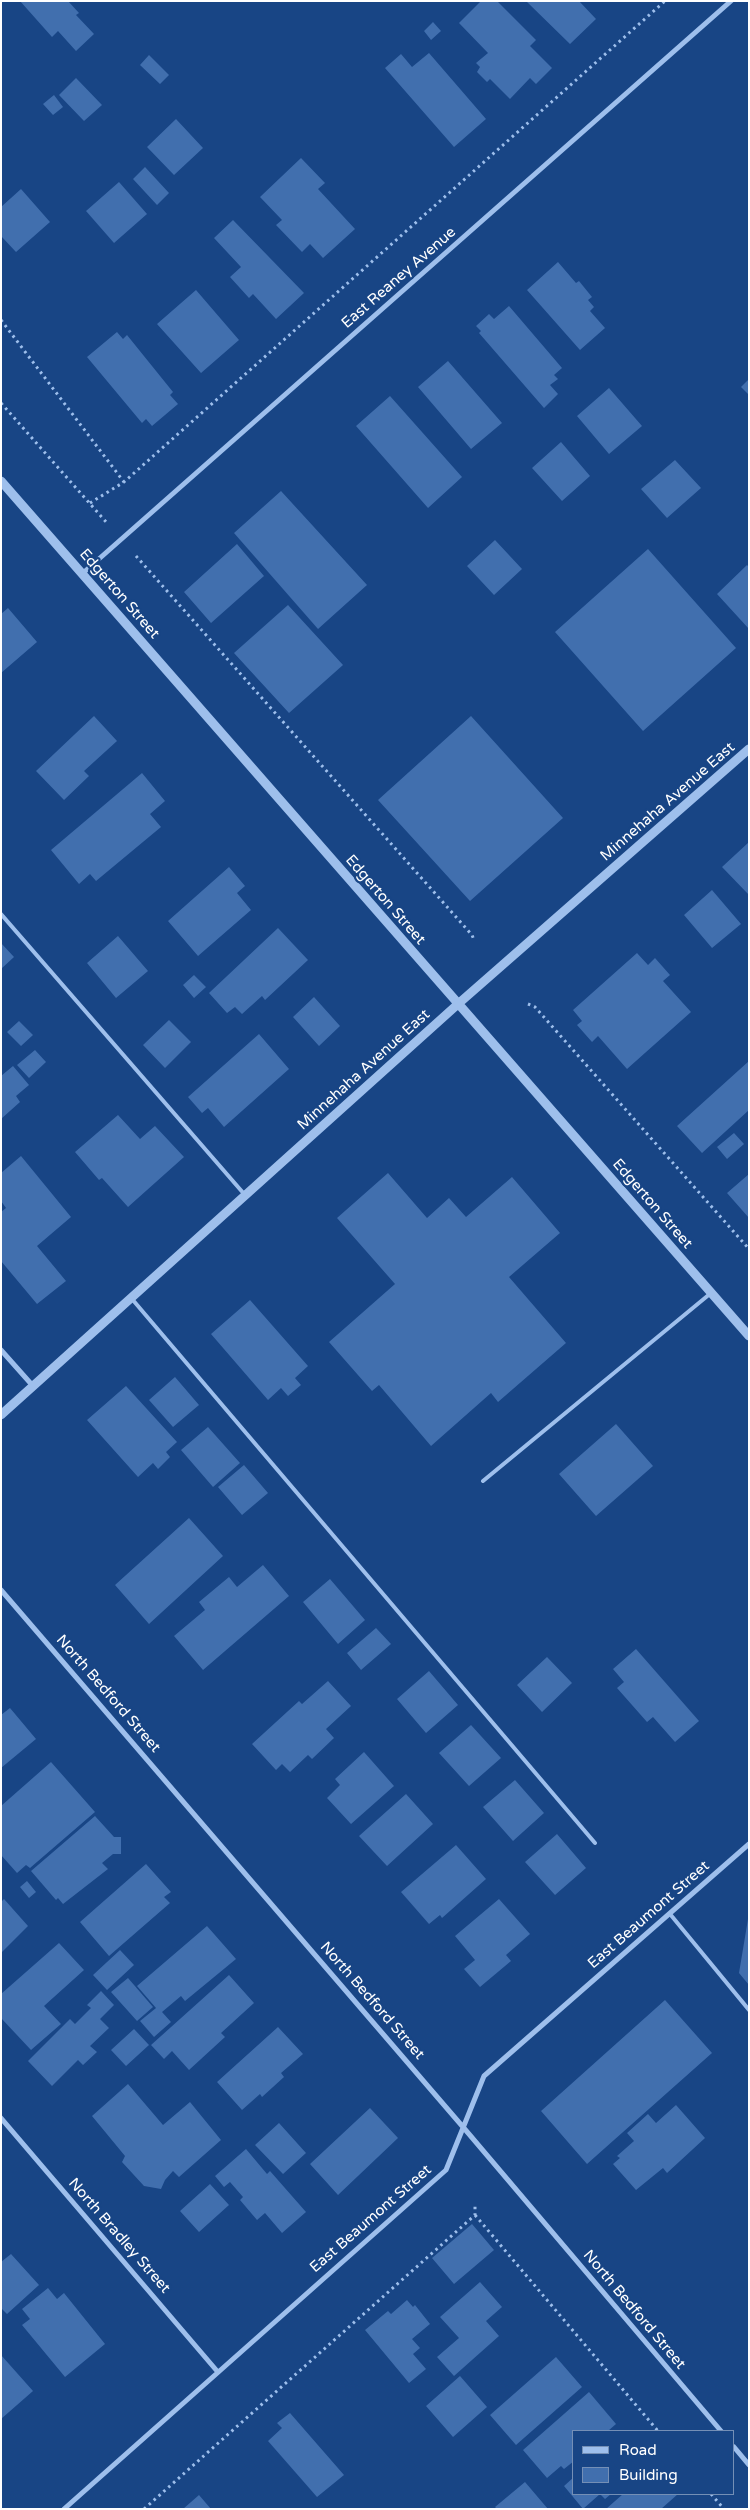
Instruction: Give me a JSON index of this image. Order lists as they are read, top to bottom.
{
  "streets": {
    "street": [
      "East Reaney Avenue",
      "Edgerton Street",
      "Minnehaha Avenue East",
      "North Bedford Street",
      "East Beaumont Street",
      "North Bradley Street"
    ]
  },
  "crossings": [
    ["East Reaney Avenue", "Edgerton Street"],
    ["Edgerton Street", "Minnehaha Avenue East"],
    ["North Bedford Street", "East Beaumont Street"],
    ["East Beaumont Street", "North Bradley Street"]
  ],
  "legend": ["Road", "Building"]
}
